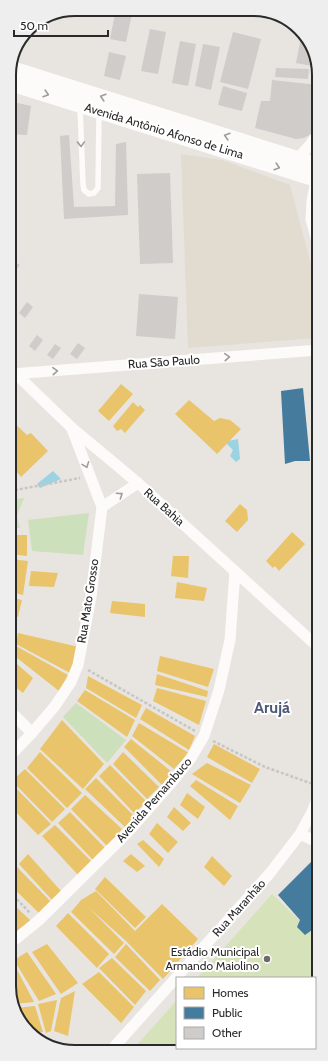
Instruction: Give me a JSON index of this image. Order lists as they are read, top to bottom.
{
  "streets": {
    "main road": ["Avenida Antônio Afonso de Lima"],
    "street": [
      "Rua São Paulo",
      "Rua Bahia",
      "Rua Mato Grosso",
      "Avenida Pernambuco",
      "Rua Maranhão"
    ]
  },
  "crossings": [
    ["Rua Bahia", "Rua Mato Grosso"],
    ["Rua Bahia", "Avenida Pernambuco"]
  ],
  "one_way": ["Rua São Paulo"],
  "districts": ["Arujá"],
  "places": ["Estádio Municipal Armando Maiolino"],
  "legend": ["Homes", "Public", "Other"],
  "scale_bar": "50 m"
}
